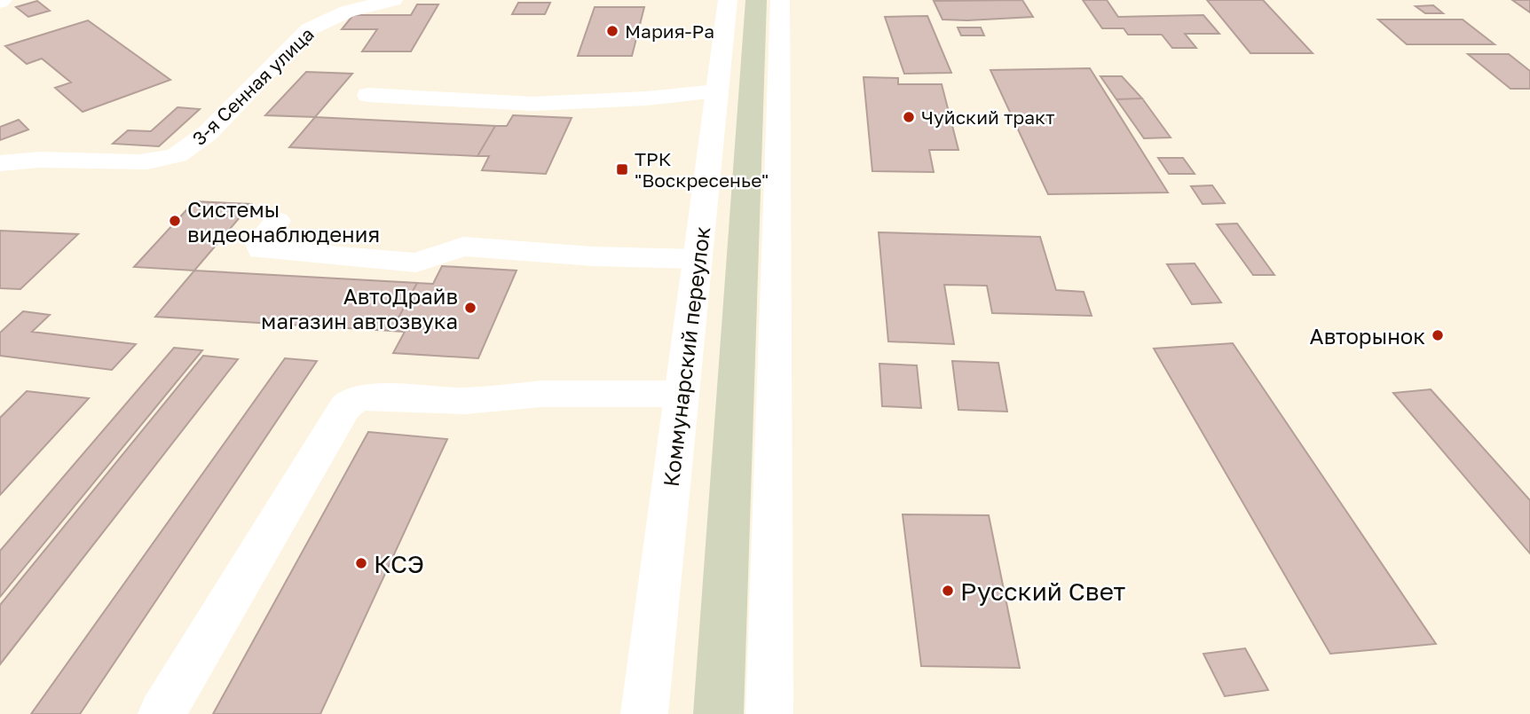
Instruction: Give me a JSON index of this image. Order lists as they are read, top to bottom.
{
  "streets": {
    "main road": ["3-я Сенная улица", "Коммунарский переулок"]
  },
  "places": {
    "other": [
      "Мария-Ра",
      "Чуйский тракт",
      "Системы видеонаблюдения",
      "АвтоДрайв магазин автозвука",
      "Авторынок",
      "КСЭ",
      "Русский Свет"
    ],
    "transit": ["ТРК \"Воскресенье\""]
  }
}
